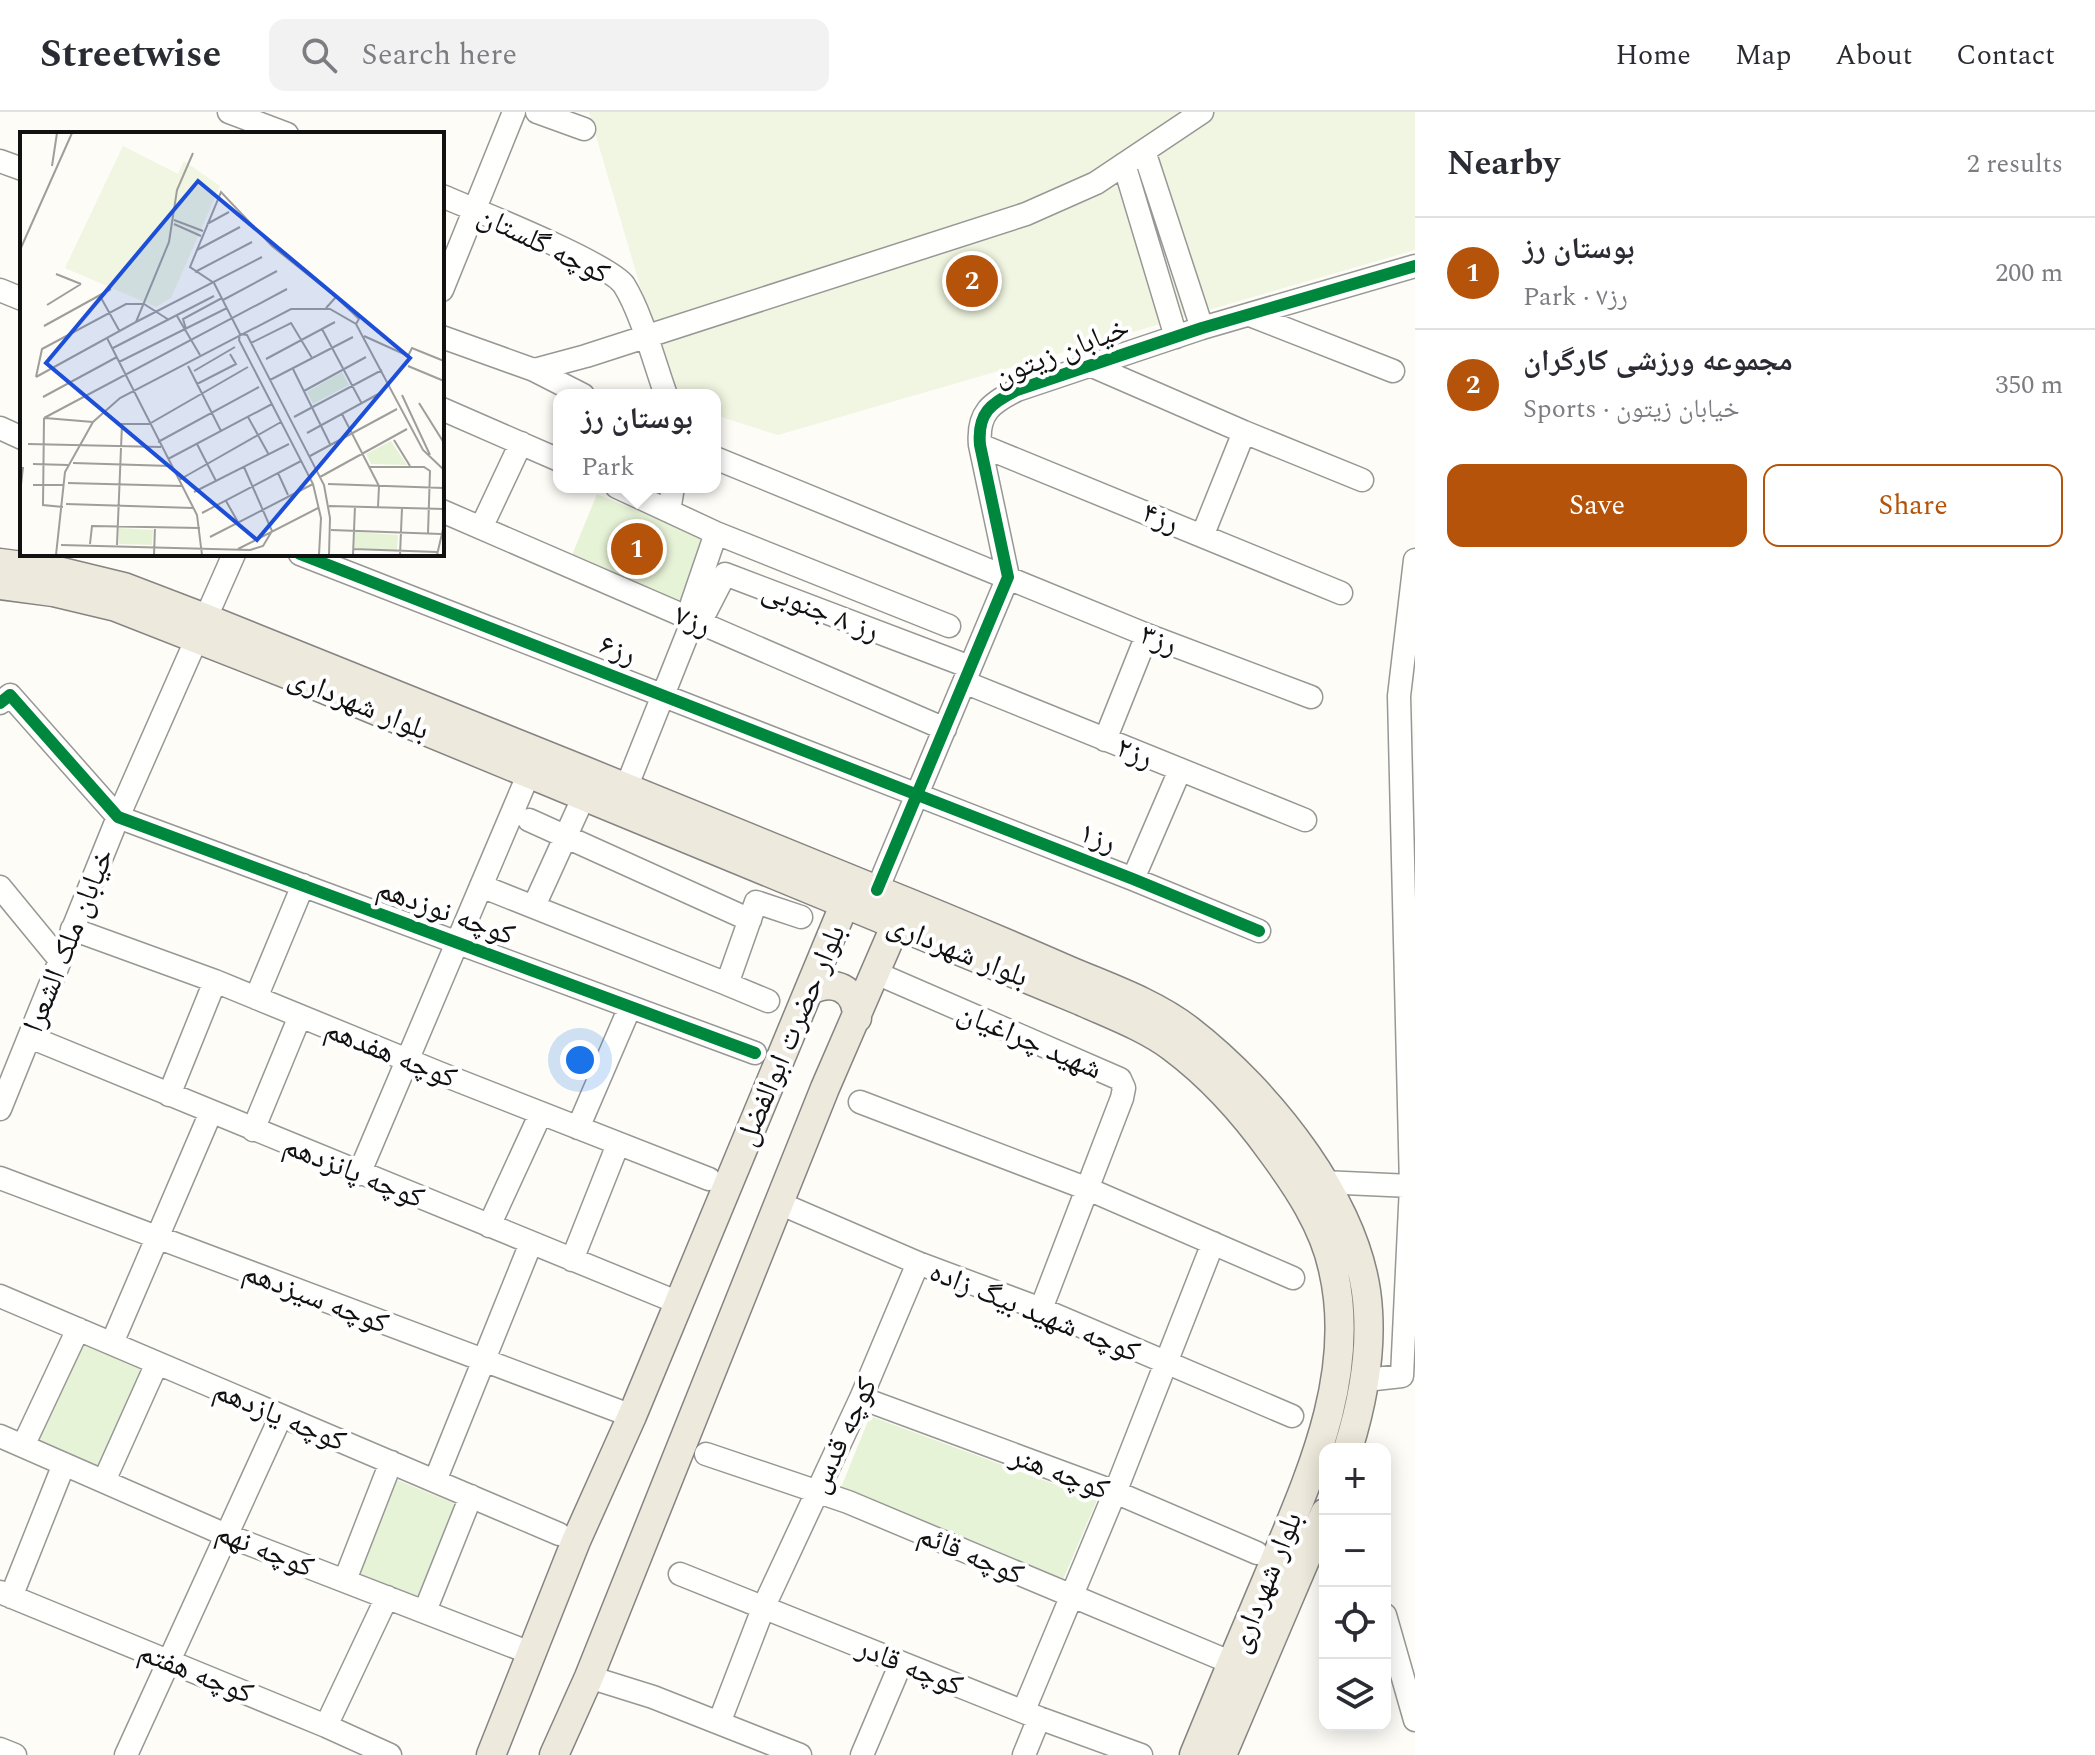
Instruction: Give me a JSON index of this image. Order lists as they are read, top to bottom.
{
  "streets": {
    "main road": ["بلوار شهرداری", "بلوار حضرت ابوالفضل"],
    "street": [
      "کوچه گلستان",
      "خیابان زیتون",
      "رز۴",
      "رز ۸ جنوبی",
      "رز۷",
      "رز۳",
      "رز۶",
      "رز۲",
      "رز۱",
      "کوچه نوزدهم",
      "خیابان ملک الشعرا",
      "شهید چراغیان",
      "کوچه هفدهم",
      "کوچه پانزدهم",
      "کوچه سیزدهم",
      "کوچه شهید بیگ زاده",
      "کوچه یازدهم",
      "کوچه قدس",
      "کوچه هنر",
      "کوچه نهم",
      "کوچه قائم",
      "کوچه قادر",
      "کوچه هفتم"
    ]
  },
  "crossings": [
    ["خیابان زیتون", "رز۴"],
    ["خیابان زیتون", "رز۳"],
    ["رز ۸ جنوبی", "رز۷"],
    ["رز ۸ جنوبی", "رز۲"],
    ["رز۶", "رز۱"],
    ["بلوار شهرداری", "خیابان ملک الشعرا"],
    ["بلوار شهرداری", "بلوار حضرت ابوالفضل"],
    ["بلوار شهرداری", "کوچه قائم"],
    ["کوچه نوزدهم", "خیابان ملک الشعرا"],
    ["خیابان ملک الشعرا", "کوچه هفدهم"],
    ["خیابان ملک الشعرا", "کوچه پانزدهم"],
    ["بلوار حضرت ابوالفضل", "شهید چراغیان"],
    ["بلوار حضرت ابوالفضل", "کوچه پانزدهم"],
    ["بلوار حضرت ابوالفضل", "کوچه سیزدهم"],
    ["بلوار حضرت ابوالفضل", "کوچه شهید بیگ زاده"],
    ["بلوار حضرت ابوالفضل", "کوچه نهم"],
    ["کوچه شهید بیگ زاده", "کوچه قدس"],
    ["کوچه قدس", "کوچه هنر"],
    ["کوچه قدس", "کوچه قائم"],
    ["کوچه قدس", "کوچه قادر"]
  ],
  "page": {
    "header": "Streetwise",
    "search": "Search here",
    "nav": [
      "Home",
      "Map",
      "About",
      "Contact"
    ],
    "heading": ["Nearby", "2 results"],
    "list": [
      {
        "mark": "1",
        "name": "بوستان رز",
        "note": "Park · رز۷",
        "value": "200 m"
      },
      {
        "mark": "2",
        "name": "مجموعه ورزشی کارگران",
        "note": "Sports · خیابان زیتون",
        "value": "350 m"
      }
    ],
    "pins": ["2", "1"],
    "popup": ["بوستان رز", "Park"],
    "buttons": ["Save", "Share"],
    "map_buttons": ["+", "−"]
  }
}
